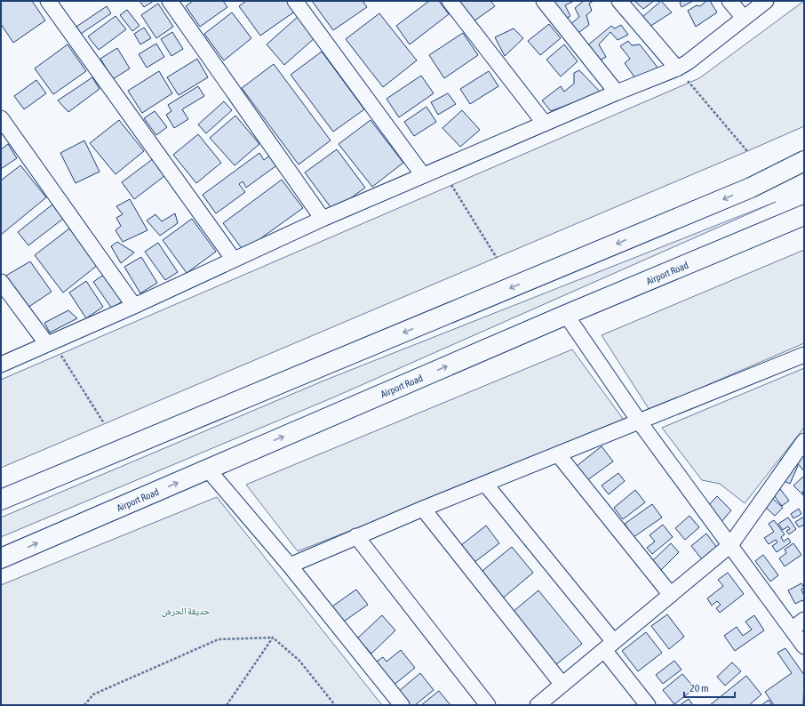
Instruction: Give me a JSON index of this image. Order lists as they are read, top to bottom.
{
  "streets": {
    "main road": ["Airport Road"]
  },
  "parks": ["حديقة الحرش"],
  "scale_bar": "20 m"
}
